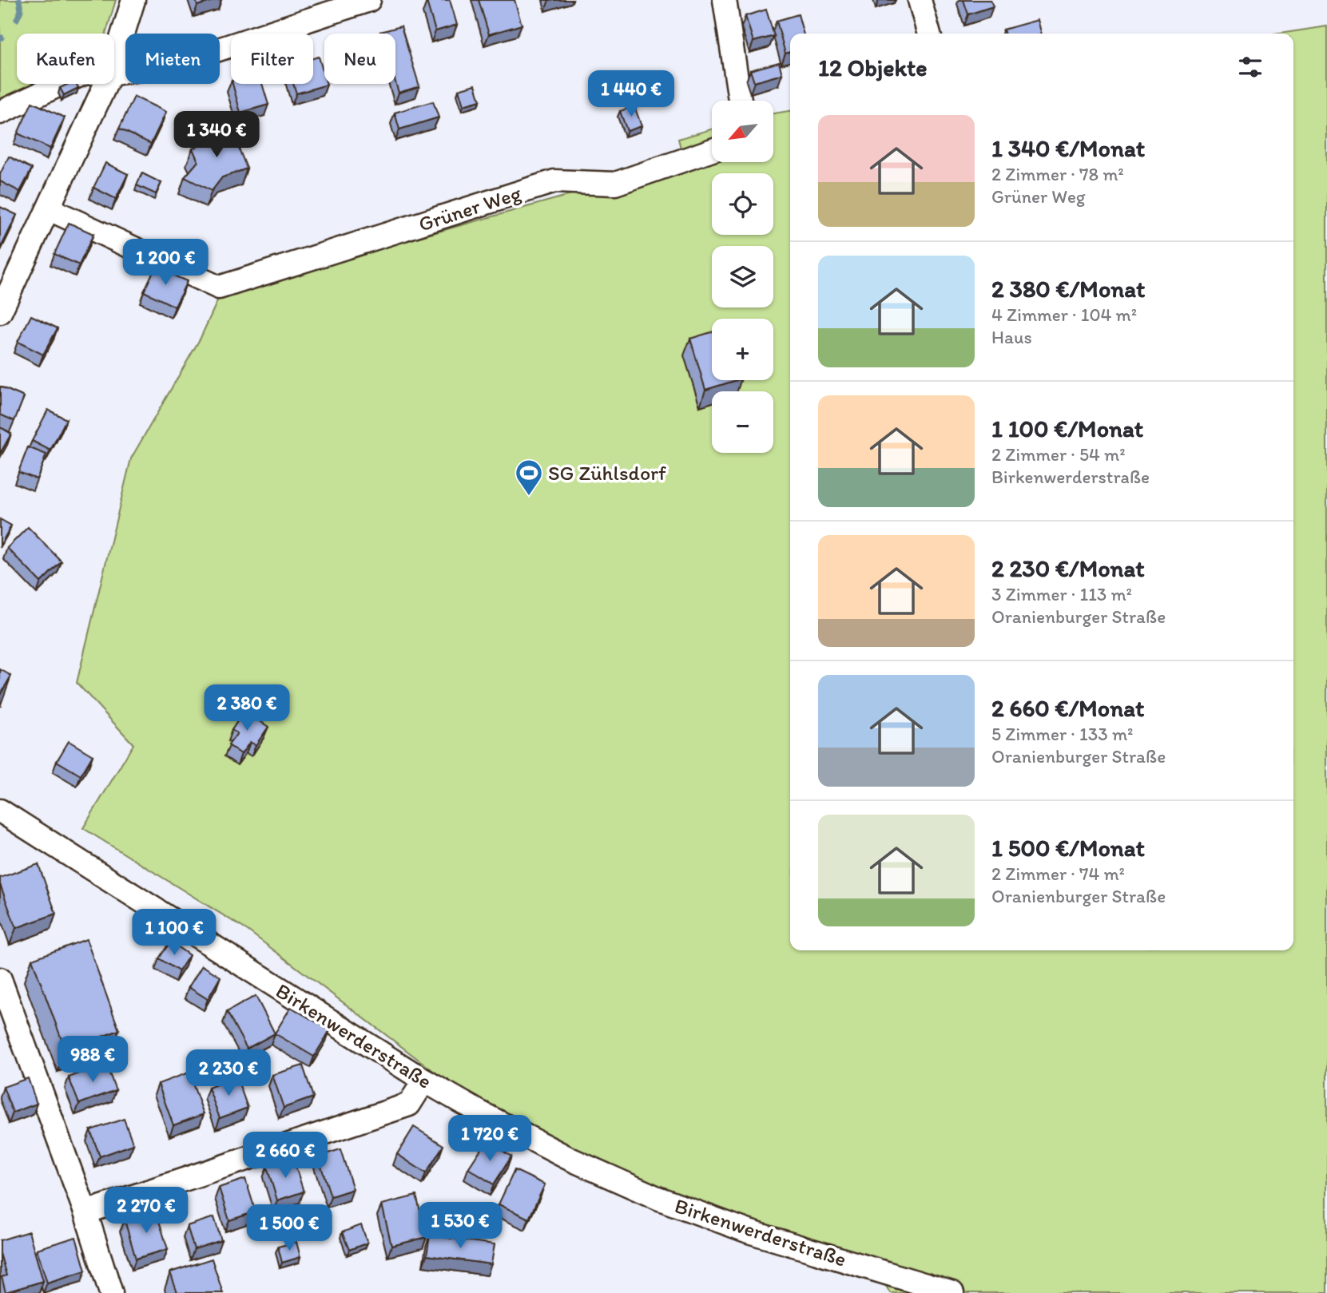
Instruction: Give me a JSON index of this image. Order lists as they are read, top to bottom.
{
  "streets": {
    "street": ["Grüner Weg", "Birkenwerderstraße"]
  },
  "places": {
    "sports": ["SG Zühlsdorf"]
  },
  "north": "bottom left",
  "page": {
    "chip": [
      "Kaufen",
      "Mieten",
      "Filter",
      "Neu"
    ],
    "heading": "12 Objekte",
    "price": [
      "1 440 €",
      "1 340 €",
      "1 200 €",
      "2 380 €",
      "1 100 €",
      "988 €",
      "2 230 €",
      "1 720 €",
      "2 660 €",
      "2 270 €",
      "1 530 €",
      "1 500 €"
    ],
    "map_buttons": ["+", "−"],
    "list": [
      {
        "name": "1 340 €/Monat",
        "note": "2 Zimmer · 78 m² · Grüner Weg"
      },
      {
        "name": "2 380 €/Monat",
        "note": "4 Zimmer · 104 m² · Haus"
      },
      {
        "name": "1 100 €/Monat",
        "note": "2 Zimmer · 54 m² · Birkenwerderstraße"
      },
      {
        "name": "2 230 €/Monat",
        "note": "3 Zimmer · 113 m² · Oranienburger Straße"
      },
      {
        "name": "2 660 €/Monat",
        "note": "5 Zimmer · 133 m² · Oranienburger Straße"
      },
      {
        "name": "1 500 €/Monat",
        "note": "2 Zimmer · 74 m² · Oranienburger Straße"
      }
    ]
  }
}
